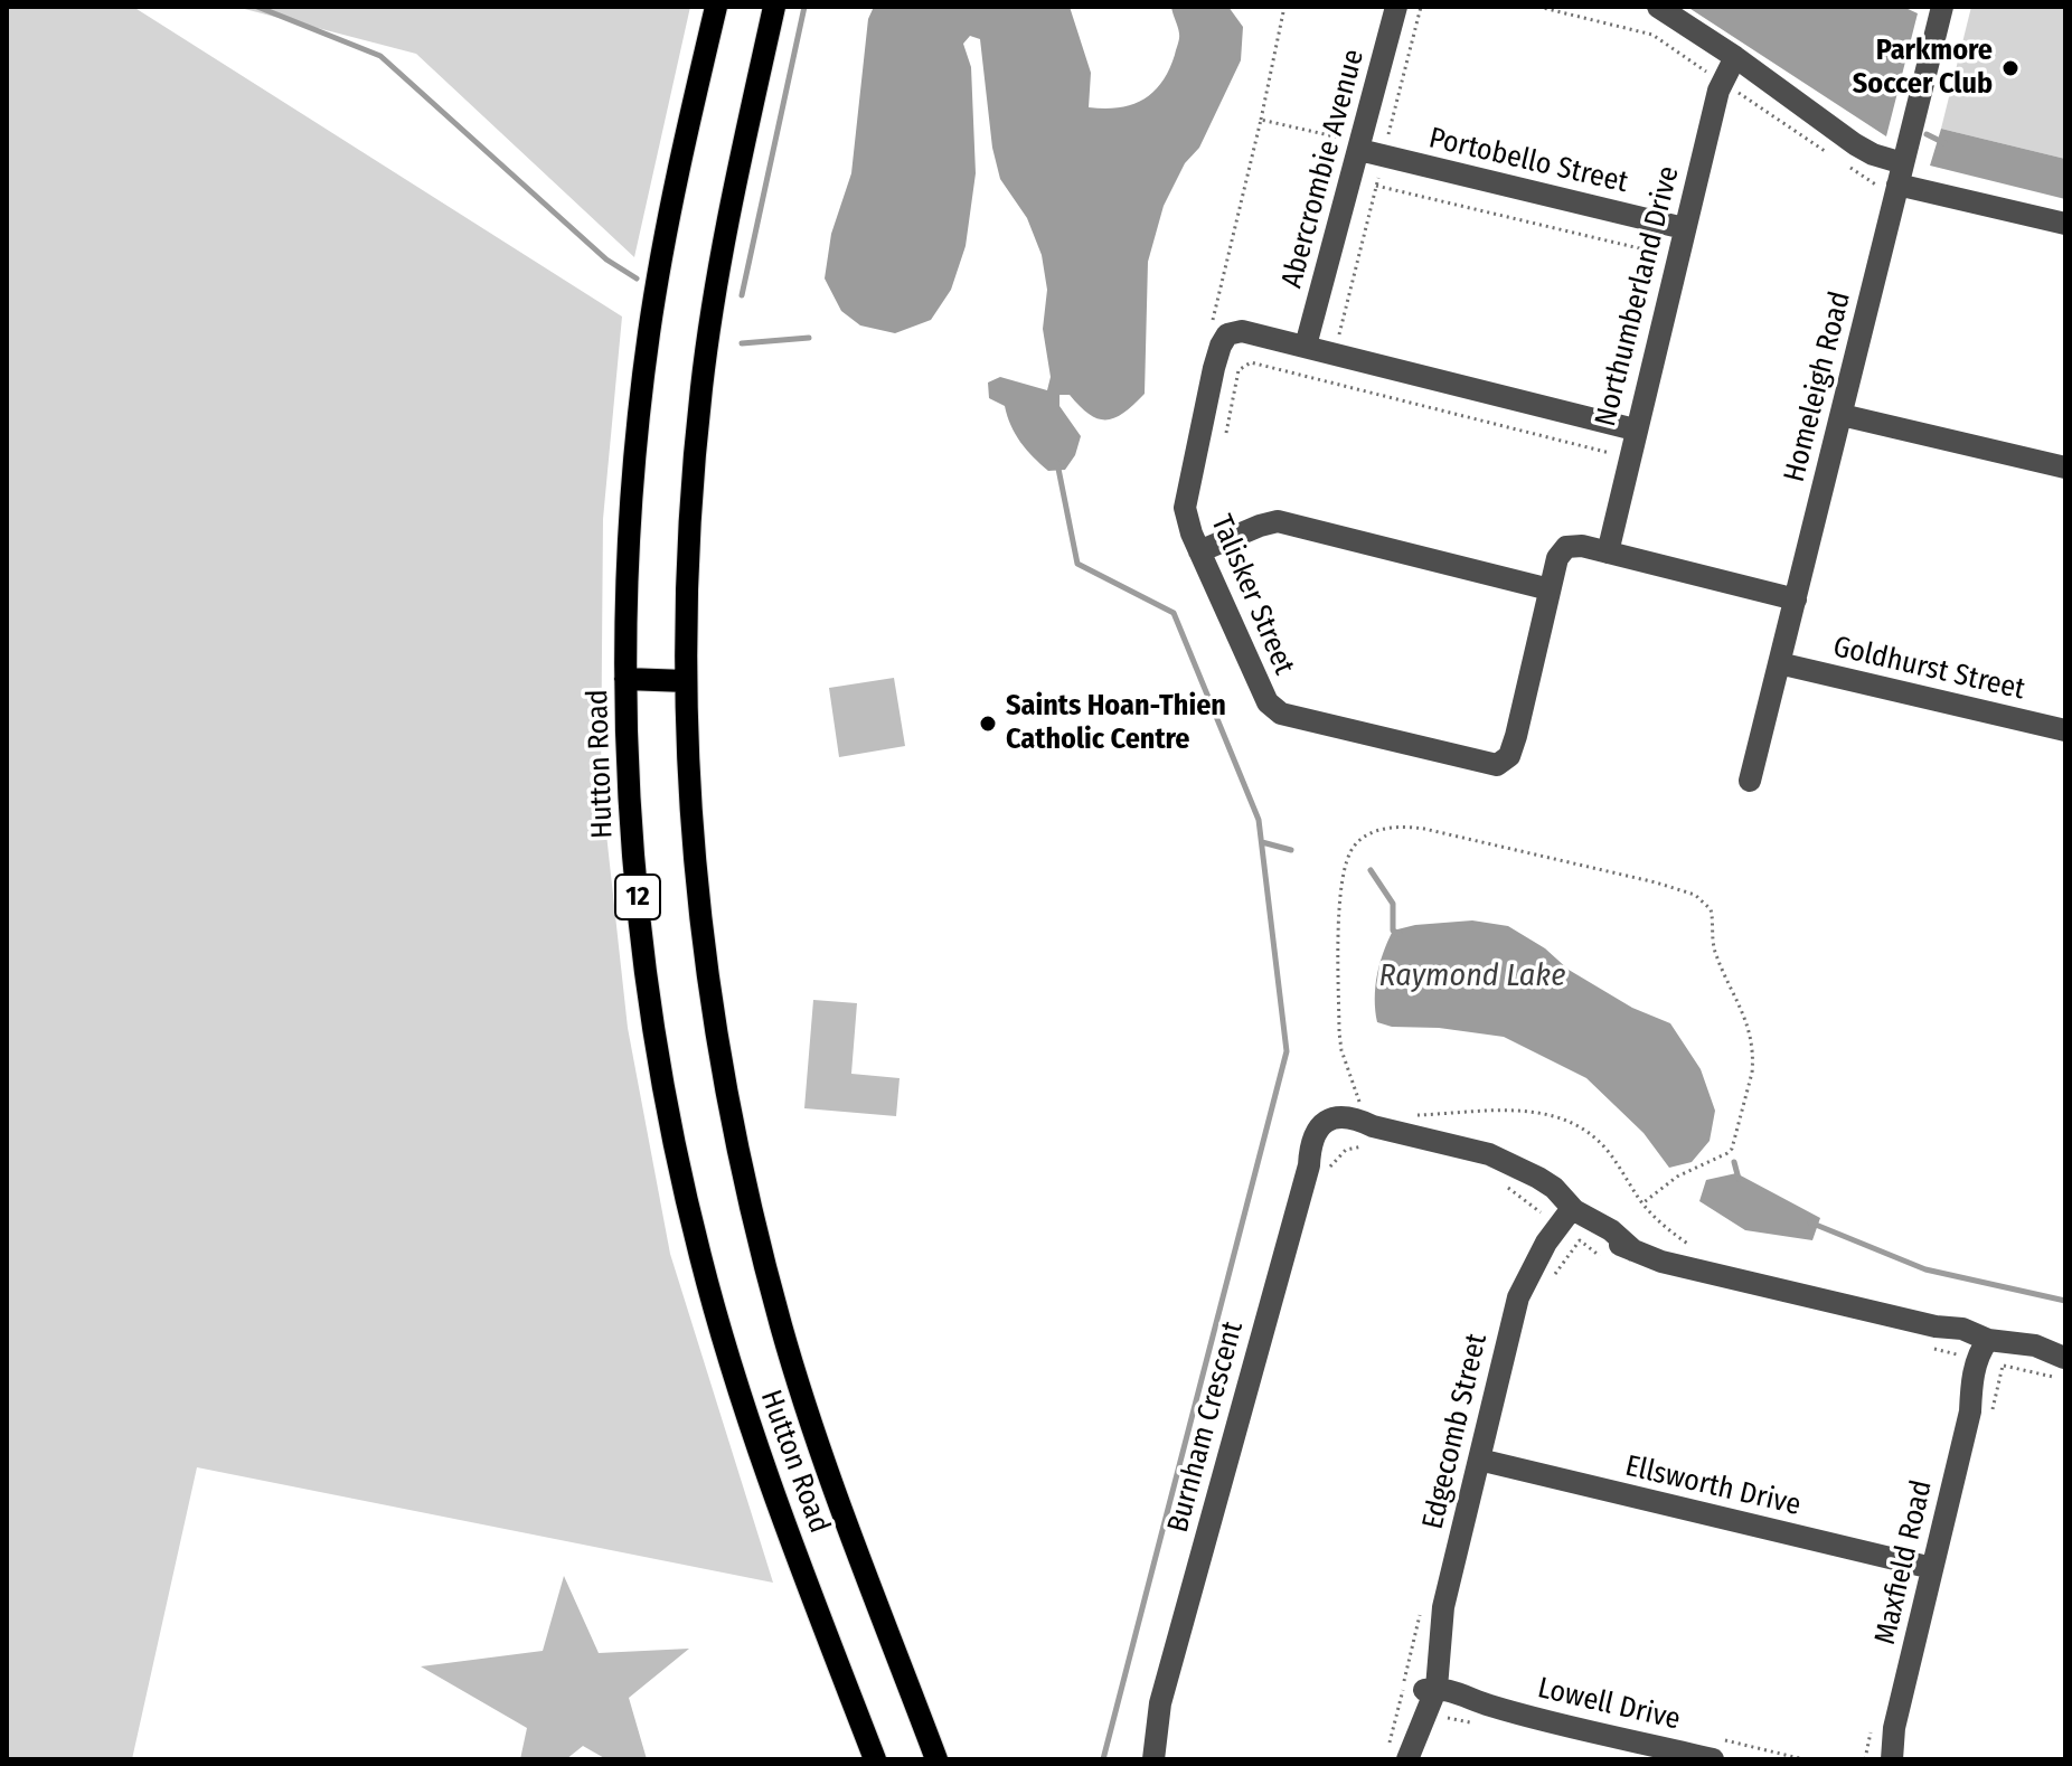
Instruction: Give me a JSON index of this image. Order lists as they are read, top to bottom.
{
  "streets": {
    "main road": ["Hutton Road", "12"],
    "street": [
      "Portobello Street",
      "Abercrombie Avenue",
      "Northumberland Drive",
      "Homeleigh Road",
      "Talisker Street",
      "Goldhurst Street",
      "Burnham Crescent",
      "Edgecomb Street",
      "Ellsworth Drive",
      "Maxfield Road",
      "Lowell Drive"
    ]
  },
  "crossings": [
    ["Portobello Street", "Abercrombie Avenue"],
    ["Portobello Street", "Northumberland Drive"],
    ["Abercrombie Avenue", "Talisker Street"],
    ["Northumberland Drive", "Talisker Street"],
    ["Homeleigh Road", "Talisker Street"],
    ["Homeleigh Road", "Goldhurst Street"],
    ["Burnham Crescent", "Edgecomb Street"],
    ["Burnham Crescent", "Maxfield Road"],
    ["Edgecomb Street", "Ellsworth Drive"],
    ["Edgecomb Street", "Lowell Drive"],
    ["Ellsworth Drive", "Maxfield Road"]
  ],
  "water": ["Raymond Lake"],
  "places": ["Parkmore Soccer Club", "Saints Hoan-Thien Catholic Centre"]
}
